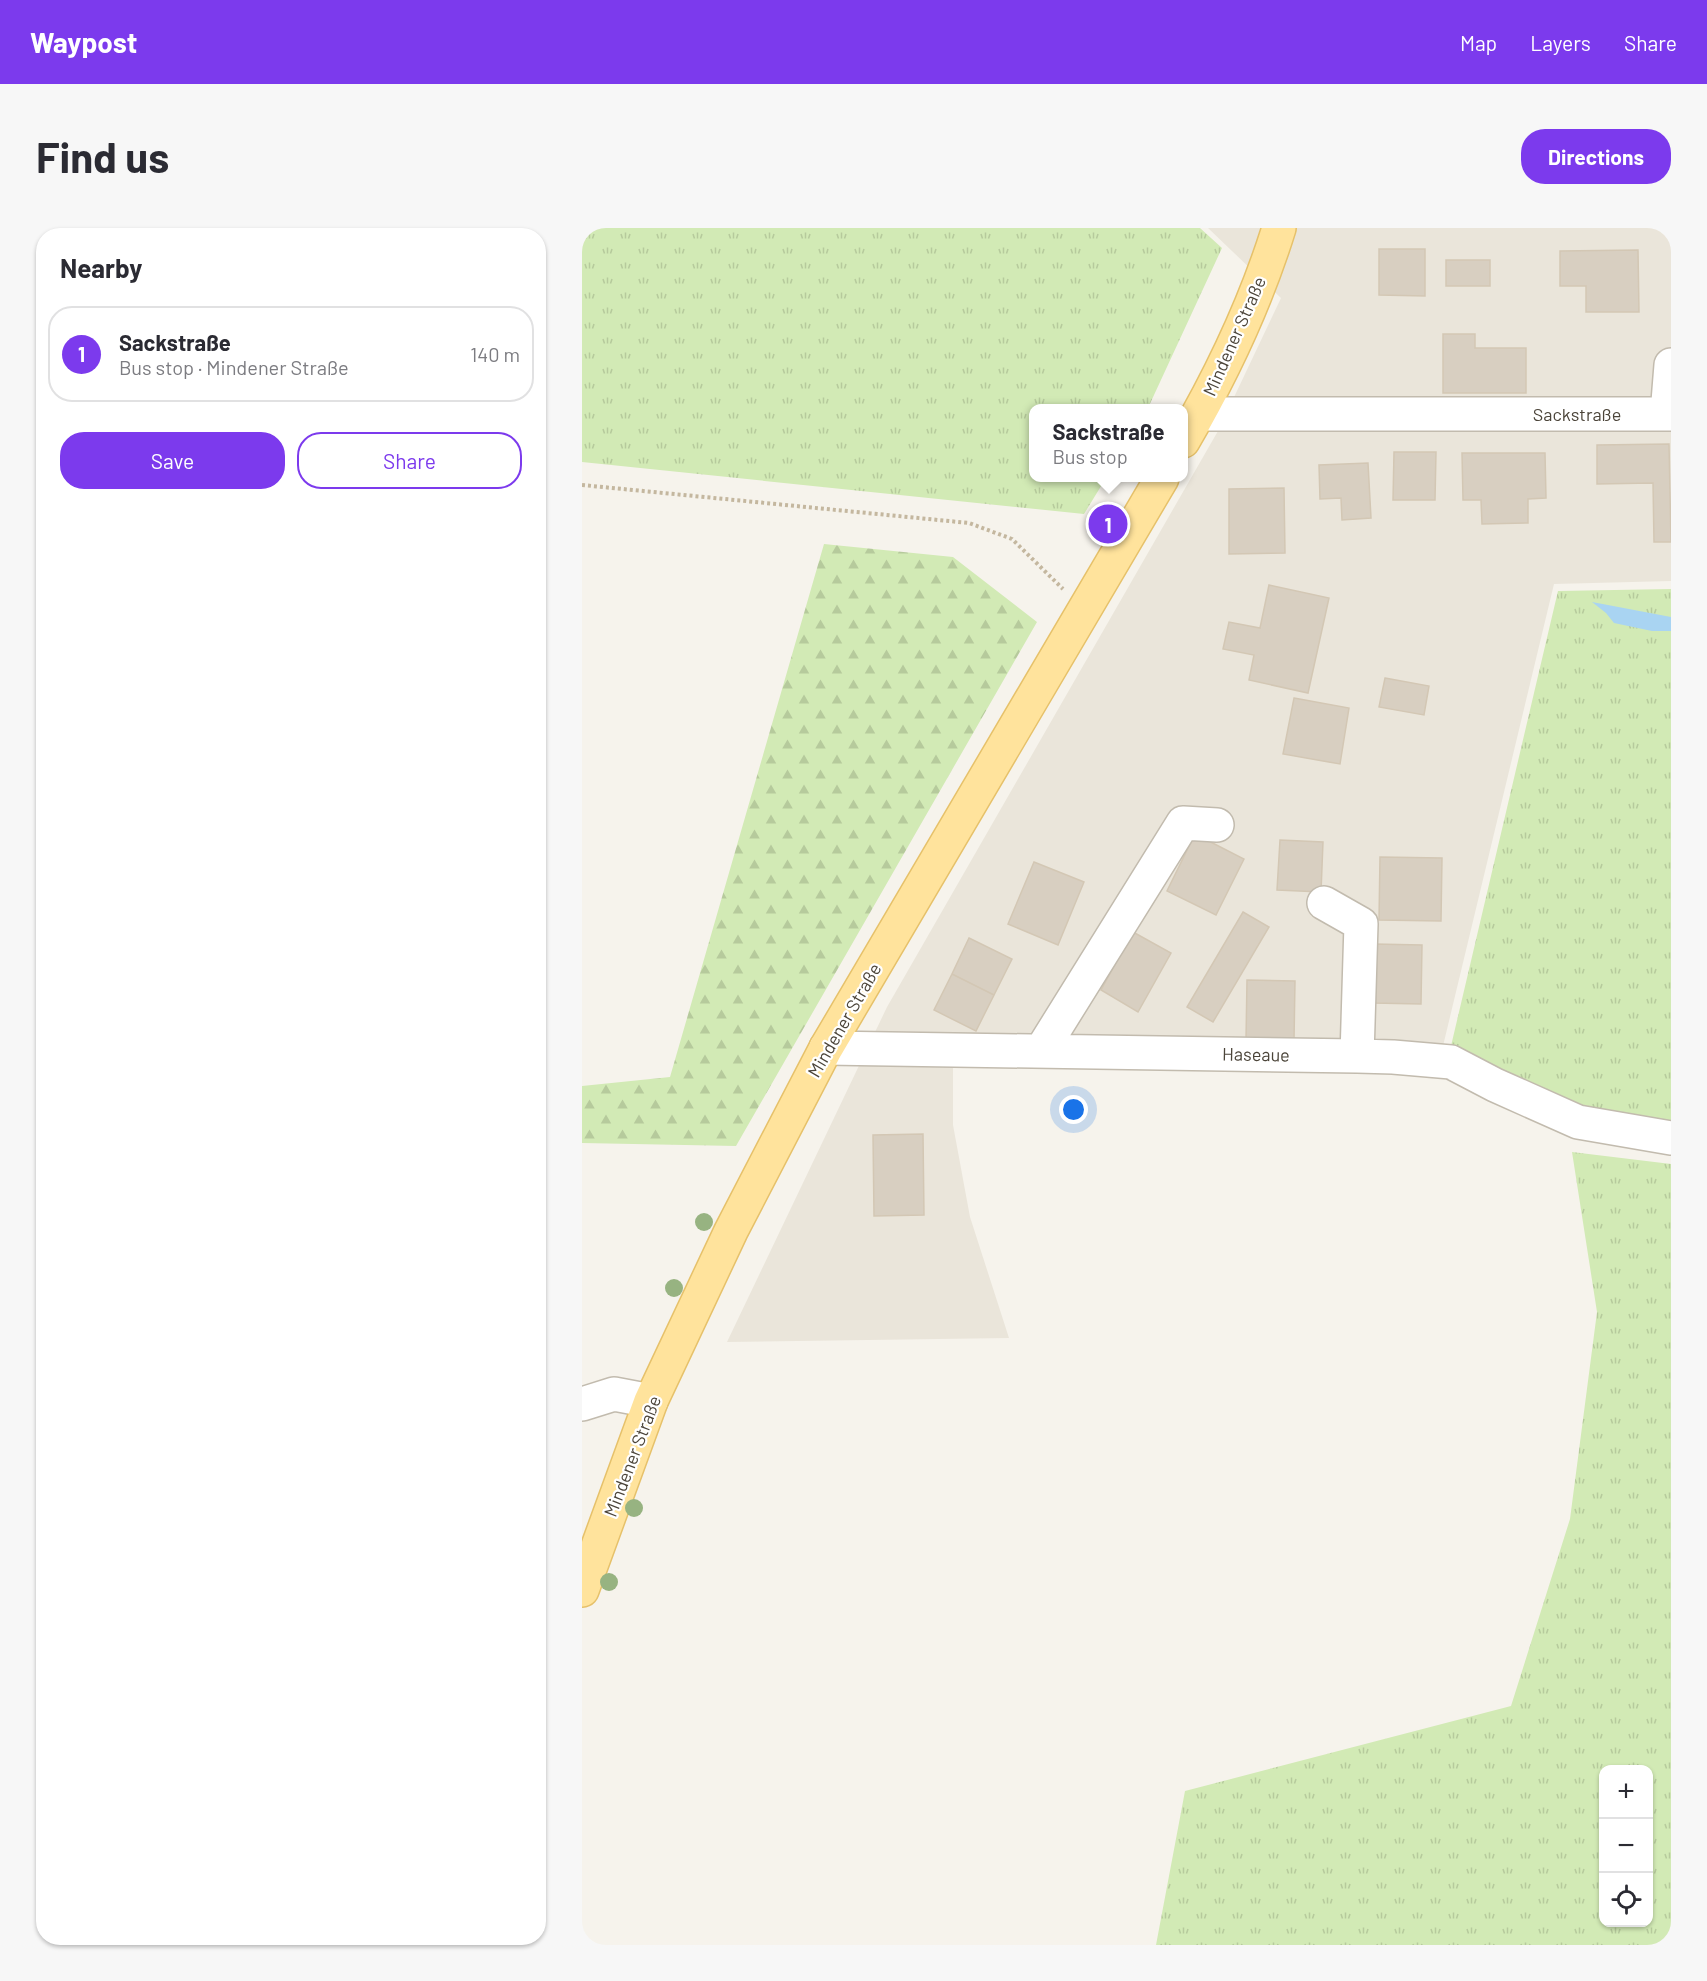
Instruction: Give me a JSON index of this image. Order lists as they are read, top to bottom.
{
  "streets": {
    "main road": ["Mindener Straße"],
    "street": ["Sackstraße", "Haseaue"]
  },
  "crossings": [
    ["Mindener Straße", "Sackstraße"],
    ["Mindener Straße", "Haseaue"]
  ],
  "page": {
    "header": "Waypost",
    "nav": ["Map", "Layers", "Share"],
    "buttons": [
      "Directions",
      ["Save", "Share"]
    ],
    "title": "Find us",
    "heading": "Nearby",
    "list": [
      {
        "mark": "1",
        "name": "Sackstraße",
        "note": "Bus stop · Mindener Straße",
        "value": "140 m"
      }
    ],
    "popup": ["Sackstraße", "Bus stop"],
    "pins": "1",
    "map_buttons": ["+", "−"]
  }
}
